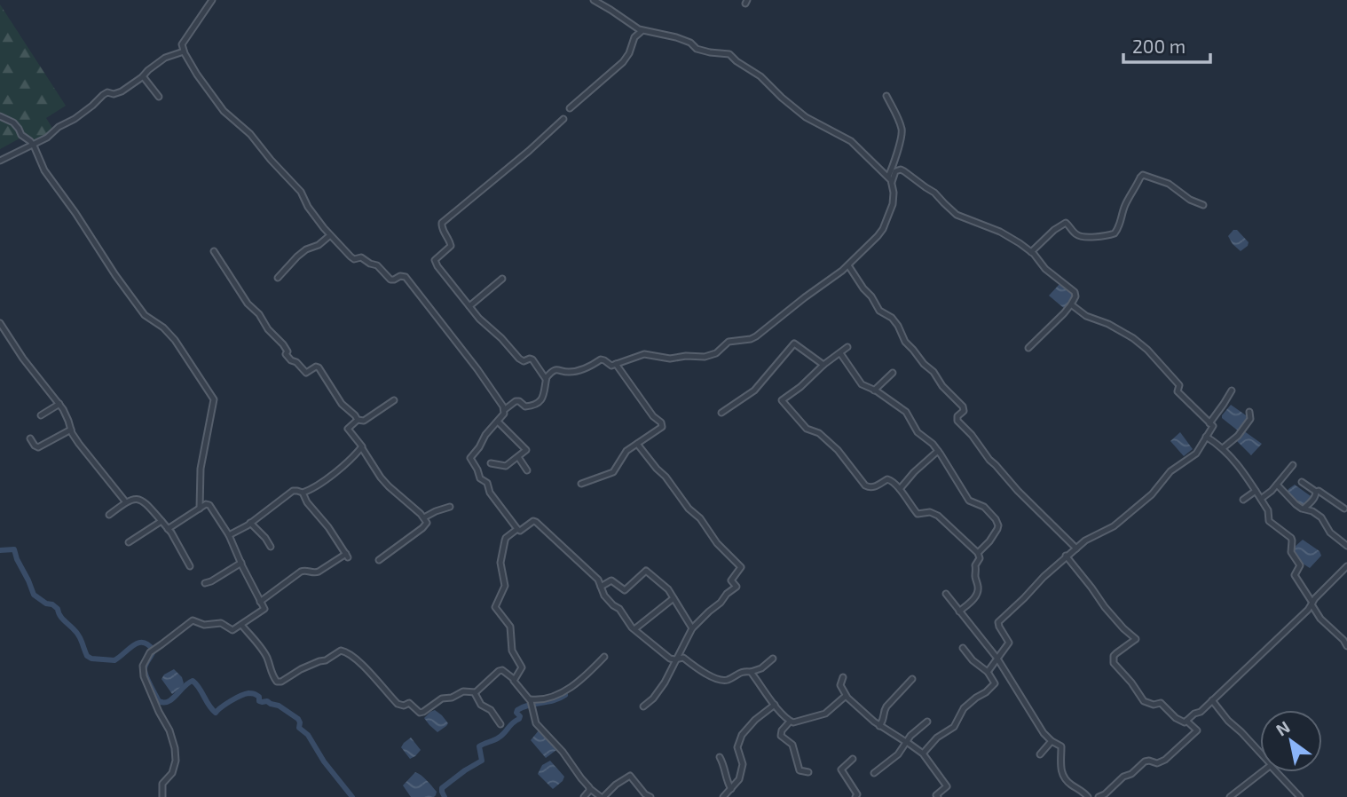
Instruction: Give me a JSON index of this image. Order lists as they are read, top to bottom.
{
  "scale_bar": "200 m",
  "north": "top left"
}
